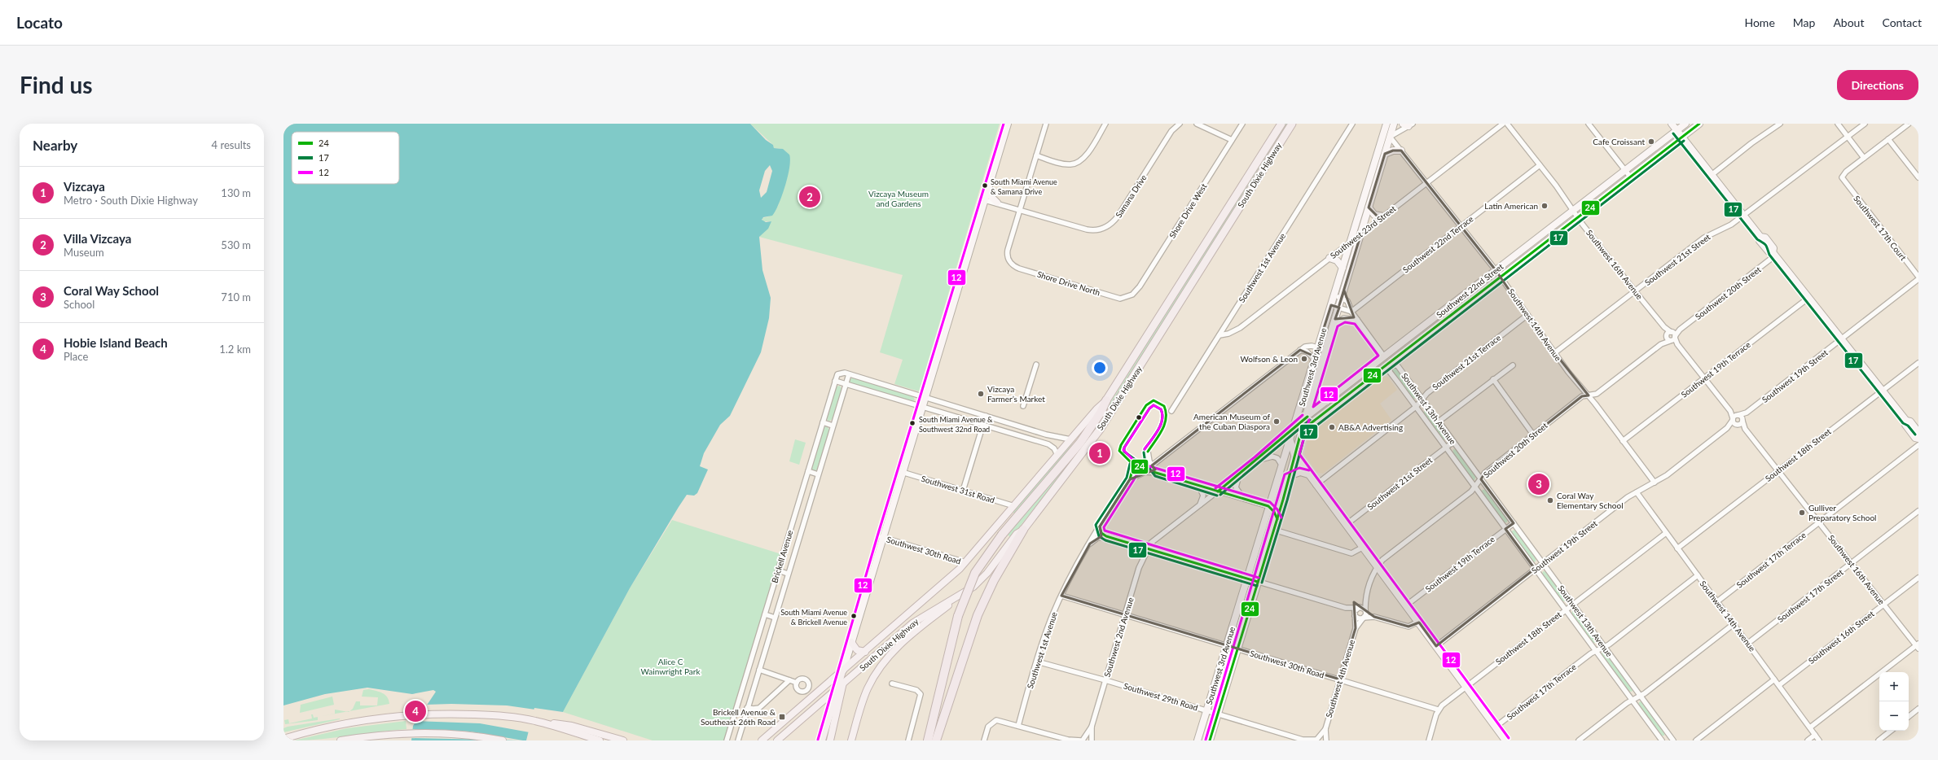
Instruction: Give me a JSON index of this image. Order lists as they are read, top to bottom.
{
  "streets": {
    "highway": ["South Dixie Highway"],
    "main road": ["Southwest 22nd Street", "Southwest 3rd Avenue"],
    "street": [
      "Samana Drive",
      "Shore Drive West",
      "Southwest 17th Court",
      "Southwest 23rd Street",
      "Southwest 22nd Terrace",
      "Southwest 21st Street",
      "Southwest 16th Avenue",
      "Southwest 1st Avenue",
      "Shore Drive North",
      "Southwest 20th Street",
      "Southwest 14th Avenue",
      "Southwest 21st Terrace",
      "Southwest 19th Terrace",
      "Southwest 19th Street",
      "Southwest 13th Avenue",
      "Southwest 18th Street",
      "Southwest 31st Road",
      "Southwest 30th Road",
      "Brickell Avenue",
      "Southwest 17th Terrace",
      "Southwest 17th Street",
      "Southwest 2nd Avenue",
      "Southwest 16th Street",
      "Southwest 4th Avenue",
      "Southwest 29th Road"
    ]
  },
  "crossings": [
    ["South Dixie Highway", "Southwest 31st Road"],
    ["South Dixie Highway", "Southwest 30th Road"],
    ["Samana Drive", "Shore Drive North"],
    ["Shore Drive West", "Shore Drive North"],
    ["Southwest 17th Court", "Southwest 19th Street"],
    ["Southwest 23rd Street", "Southwest 1st Avenue"],
    ["Southwest 23rd Street", "Southwest 14th Avenue"],
    ["Southwest 23rd Street", "Southwest 3rd Avenue"],
    ["Southwest 22nd Terrace", "Southwest 16th Avenue"],
    ["Southwest 22nd Terrace", "Southwest 14th Avenue"],
    ["Southwest 21st Street", "Southwest 16th Avenue"],
    ["Southwest 21st Street", "Southwest 14th Avenue"],
    ["Southwest 21st Street", "Southwest 13th Avenue"],
    ["Southwest 16th Avenue", "Southwest 22nd Street"],
    ["Southwest 16th Avenue", "Southwest 20th Street"],
    ["Southwest 16th Avenue", "Southwest 19th Street"],
    ["Southwest 16th Avenue", "Southwest 18th Street"],
    ["Southwest 16th Avenue", "Southwest 17th Terrace"],
    ["Southwest 16th Avenue", "Southwest 17th Street"],
    ["Southwest 16th Avenue", "Southwest 16th Street"],
    ["Southwest 1st Avenue", "Southwest 30th Road"],
    ["Southwest 1st Avenue", "Southwest 29th Road"],
    ["Southwest 22nd Street", "Southwest 14th Avenue"],
    ["Southwest 22nd Street", "Southwest 3rd Avenue"],
    ["Southwest 22nd Street", "Southwest 13th Avenue"],
    ["Southwest 22nd Street", "Southwest 2nd Avenue"],
    ["Southwest 20th Street", "Southwest 14th Avenue"],
    ["Southwest 20th Street", "Southwest 13th Avenue"],
    ["Southwest 14th Avenue", "Southwest 21st Terrace"],
    ["Southwest 14th Avenue", "Southwest 3rd Avenue"],
    ["Southwest 14th Avenue", "Southwest 19th Terrace"],
    ["Southwest 14th Avenue", "Southwest 19th Street"],
    ["Southwest 14th Avenue", "Southwest 18th Street"],
    ["Southwest 14th Avenue", "Southwest 17th Terrace"],
    ["Southwest 14th Avenue", "Southwest 17th Street"],
    ["Southwest 14th Avenue", "Southwest 16th Street"],
    ["Southwest 21st Terrace", "Southwest 13th Avenue"],
    ["Southwest 3rd Avenue", "Southwest 30th Road"],
    ["Southwest 3rd Avenue", "Southwest 29th Road"],
    ["Southwest 19th Terrace", "Southwest 13th Avenue"],
    ["Southwest 19th Street", "Southwest 13th Avenue"],
    ["Southwest 13th Avenue", "Southwest 18th Street"],
    ["Southwest 13th Avenue", "Southwest 17th Terrace"],
    ["Southwest 18th Street", "Southwest 30th Road"],
    ["Southwest 30th Road", "Southwest 2nd Avenue"],
    ["Southwest 30th Road", "Southwest 4th Avenue"],
    ["Southwest 2nd Avenue", "Southwest 29th Road"],
    ["Southwest 4th Avenue", "Southwest 29th Road"]
  ],
  "parks": ["Vizcaya Museum and Gardens", "Alice C Wainwright Park"],
  "places": {
    "other": [
      "Cafe Croissant",
      "South Miami Avenue & Samana Drive",
      "Latin American",
      "Wolfson & Leon",
      "Vizcaya Farmer’s Market",
      "American Museum of the Cuban Diaspora",
      "South Miami Avenue & Southwest 32nd Road",
      "AB&A Advertising",
      "Coral Way Elementary School",
      "Gulliver Preparatory School",
      "South Miami Avenue & Brickell Avenue"
    ],
    "transit": ["Brickell Avenue & Southeast 26th Road"]
  },
  "lines": ["transit line 24", "transit line 12", "transit line 17"],
  "legend": ["24", "17", "12"],
  "page": {
    "header": "Locato",
    "nav": [
      "Home",
      "Map",
      "About",
      "Contact"
    ],
    "buttons": "Directions",
    "title": "Find us",
    "heading": ["Nearby", "4 results"],
    "list": [
      {
        "mark": "1",
        "name": "Vizcaya",
        "note": "Metro · South Dixie Highway",
        "value": "130 m"
      },
      {
        "mark": "2",
        "name": "Villa Vizcaya",
        "note": "Museum",
        "value": "530 m"
      },
      {
        "mark": "3",
        "name": "Coral Way School",
        "note": "School",
        "value": "710 m"
      },
      {
        "mark": "4",
        "name": "Hobie Island Beach",
        "note": "Place",
        "value": "1.2 km"
      }
    ],
    "pins": [
      "2",
      "1",
      "3",
      "4"
    ],
    "map_buttons": ["+", "−"]
  }
}
